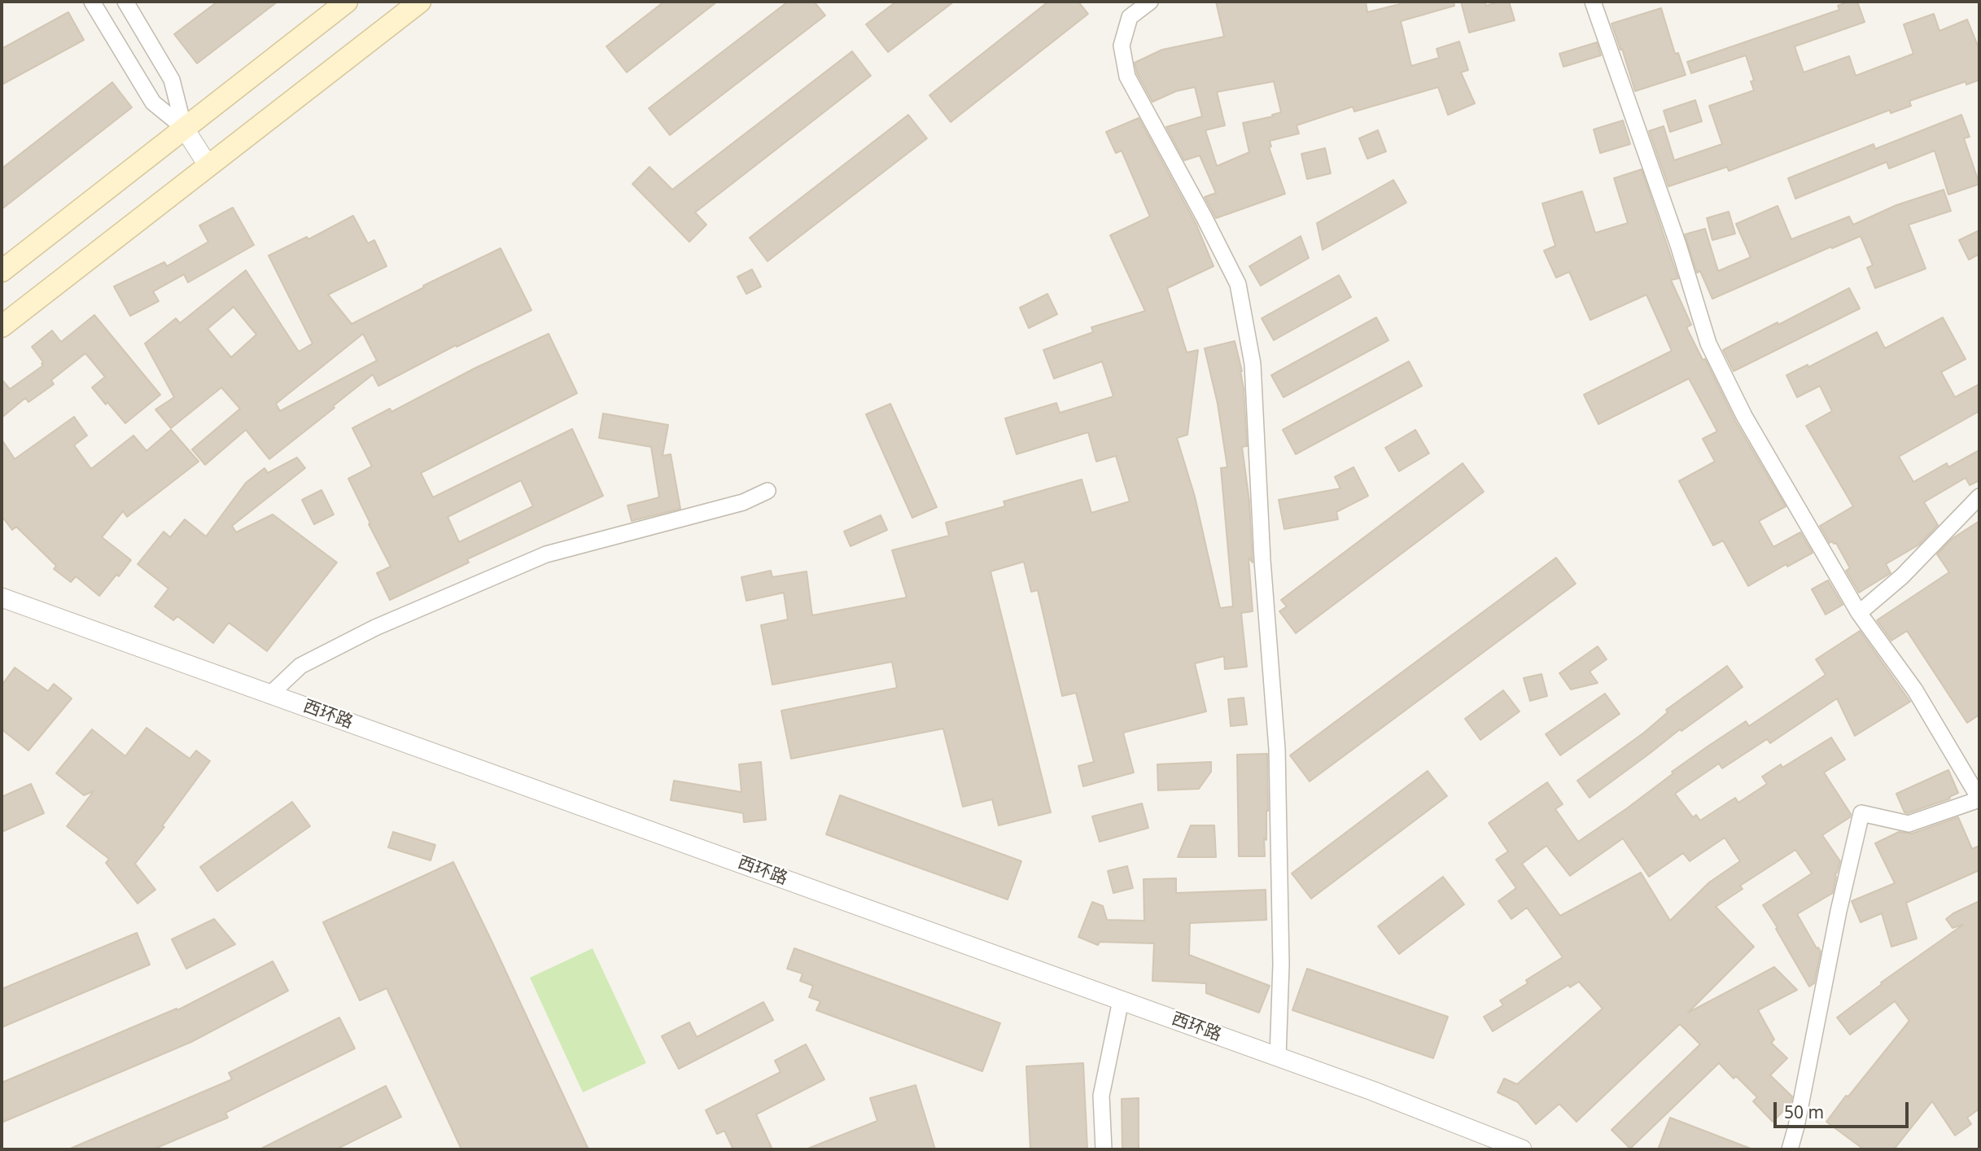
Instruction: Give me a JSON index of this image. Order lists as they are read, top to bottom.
{
  "streets": {
    "street": ["西环路"]
  },
  "scale_bar": "50 m"
}
